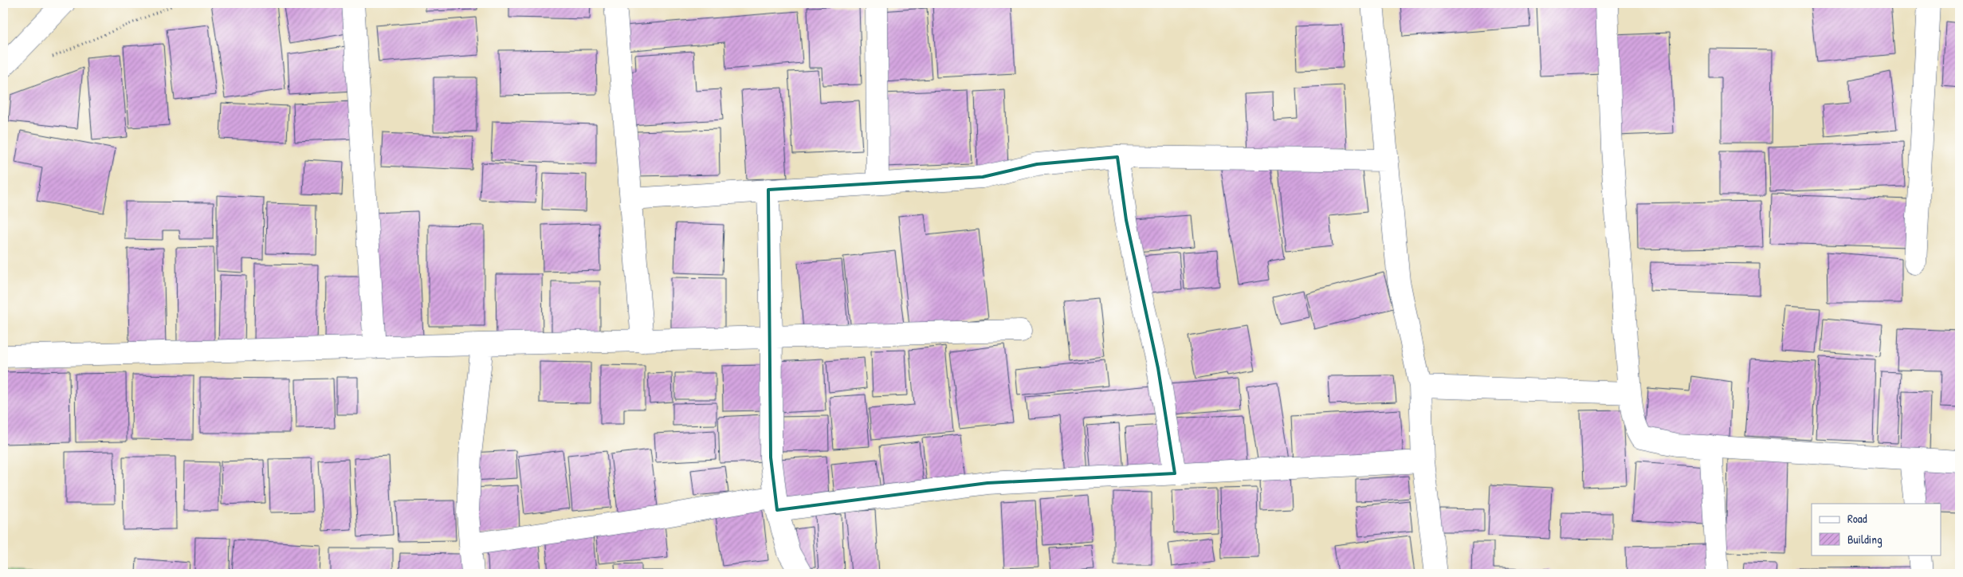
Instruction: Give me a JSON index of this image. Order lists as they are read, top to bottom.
{
  "legend": ["Road", "Building"]
}
